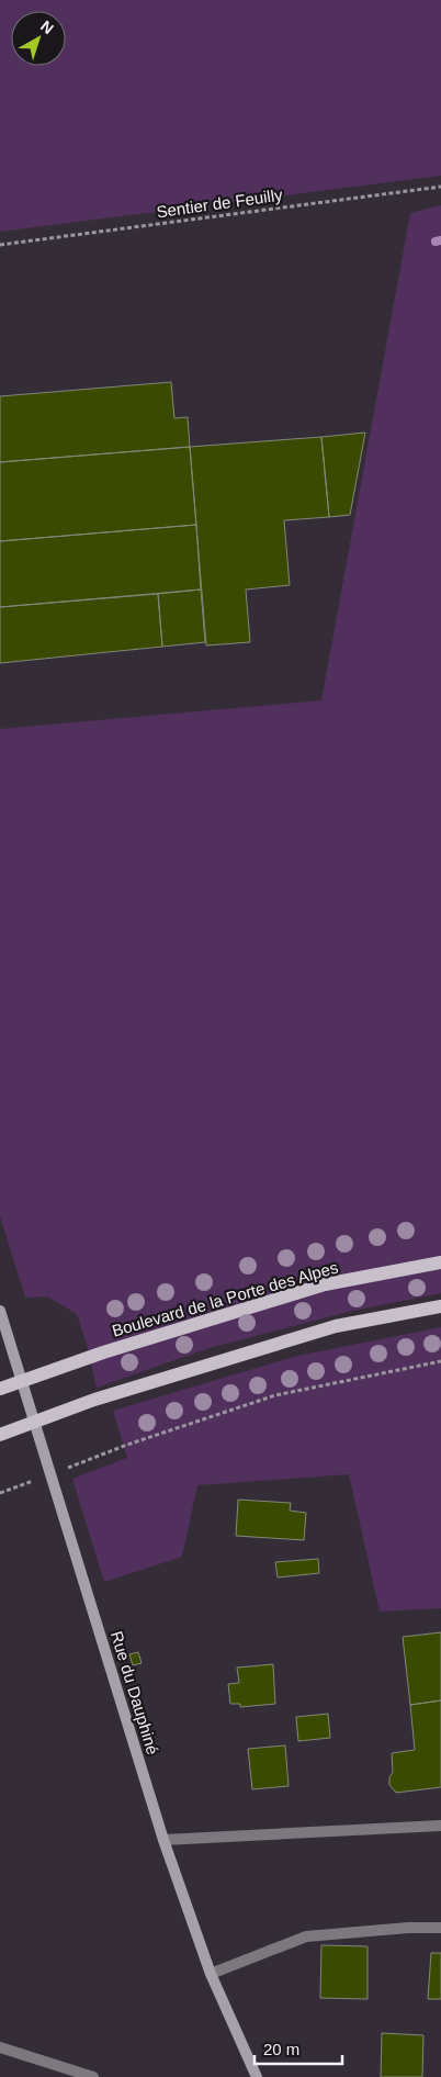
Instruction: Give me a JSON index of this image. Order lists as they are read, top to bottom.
{
  "streets": {
    "main road": ["Boulevard de la Porte des Alpes"],
    "street": ["Rue du Dauphiné"],
    "path": ["Sentier de Feuilly"]
  },
  "crossings": [
    ["Boulevard de la Porte des Alpes", "Rue du Dauphiné"]
  ],
  "scale_bar": "20 m",
  "north": "top right"
}
